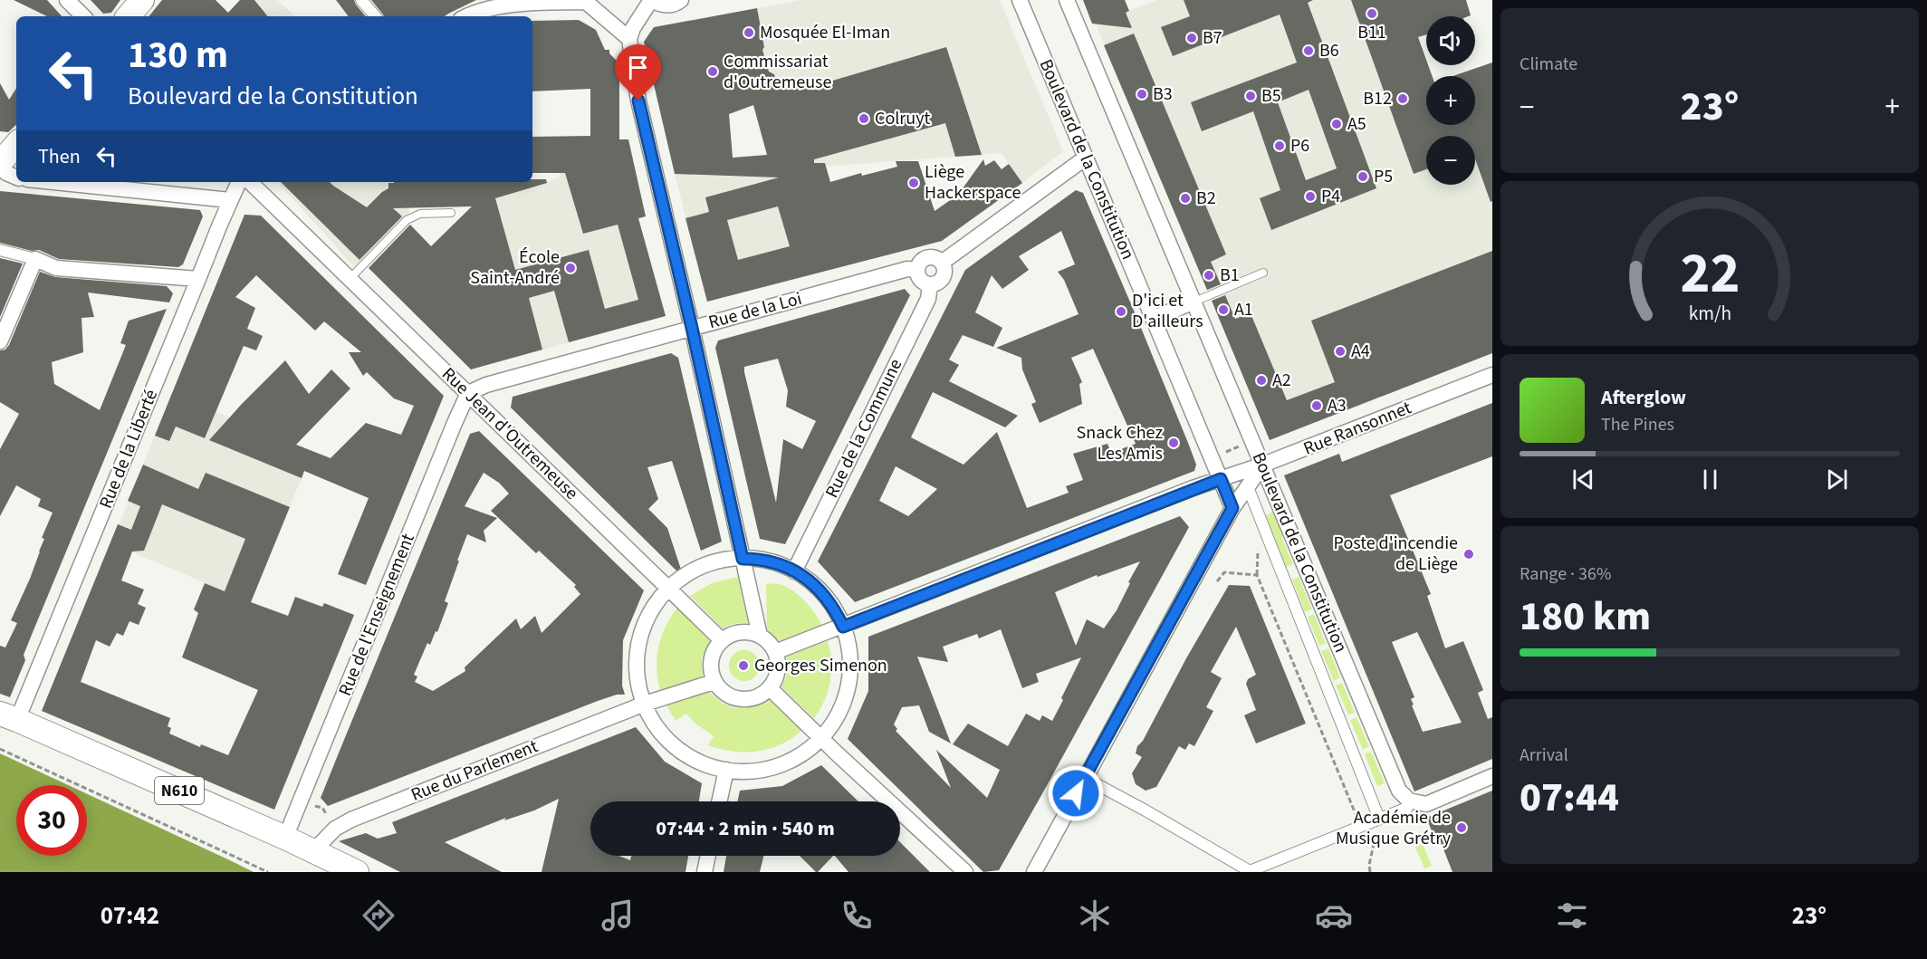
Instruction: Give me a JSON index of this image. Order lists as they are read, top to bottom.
{
  "streets": {
    "main road": ["N610"],
    "street": [
      "Boulevard de la Constitution",
      "Rue de la Loi",
      "Rue de la Commune",
      "Rue Ransonnet",
      "Rue Jean d'Outremeuse",
      "Rue de la Liberté",
      "Rue de l'Enseignement",
      "Rue du Parlement"
    ]
  },
  "crossings": [
    ["Boulevard de la Constitution", "Rue de la Loi"],
    ["Boulevard de la Constitution", "Rue Ransonnet"],
    ["Rue de la Loi", "Rue de la Commune"],
    ["Rue de la Loi", "Rue Jean d'Outremeuse"],
    ["Rue de la Loi", "Rue de l'Enseignement"],
    ["Rue Ransonnet", "Rue Jean d'Outremeuse"],
    ["Rue Ransonnet", "Rue du Parlement"],
    ["Rue Jean d'Outremeuse", "Rue de l'Enseignement"],
    ["Rue Jean d'Outremeuse", "Rue du Parlement"],
    ["Rue de la Liberté", "N610"],
    ["Rue de l'Enseignement", "N610"],
    ["Rue du Parlement", "N610"]
  ],
  "places": [
    "B11",
    "Mosquée El-Iman",
    "B7",
    "B6",
    "Commissariat d'Outremeuse",
    "B3",
    "B5",
    "B12",
    "Colruyt",
    "A5",
    "P6",
    "P5",
    "Liège Hackerspace",
    "P4",
    "B2",
    "École Saint-André",
    "B1",
    "A1",
    "D'ici et D'ailleurs",
    "A4",
    "A2",
    "A3",
    "Snack Chez Les Amis",
    "Poste d'incendie de Liège",
    "Georges Simenon",
    "Académie de Musique Grétry"
  ],
  "page": {
    "tile": [
      "Climate",
      ["Range · 36%", "180 km"],
      ["Arrival", "07:44"]
    ],
    "map_buttons": ["+", "−"],
    "turn": ["130 m", "Boulevard de la Constitution"],
    "heat": ["−", "23°", "+"],
    "then": "Then",
    "song": ["Afterglow", "The Pines"],
    "limit": "30",
    "trip": "07:44 · 2 min · 540 m",
    "tabs": ["07:42", "23°"],
    "gauge": ["22", "km/h"]
  }
}
